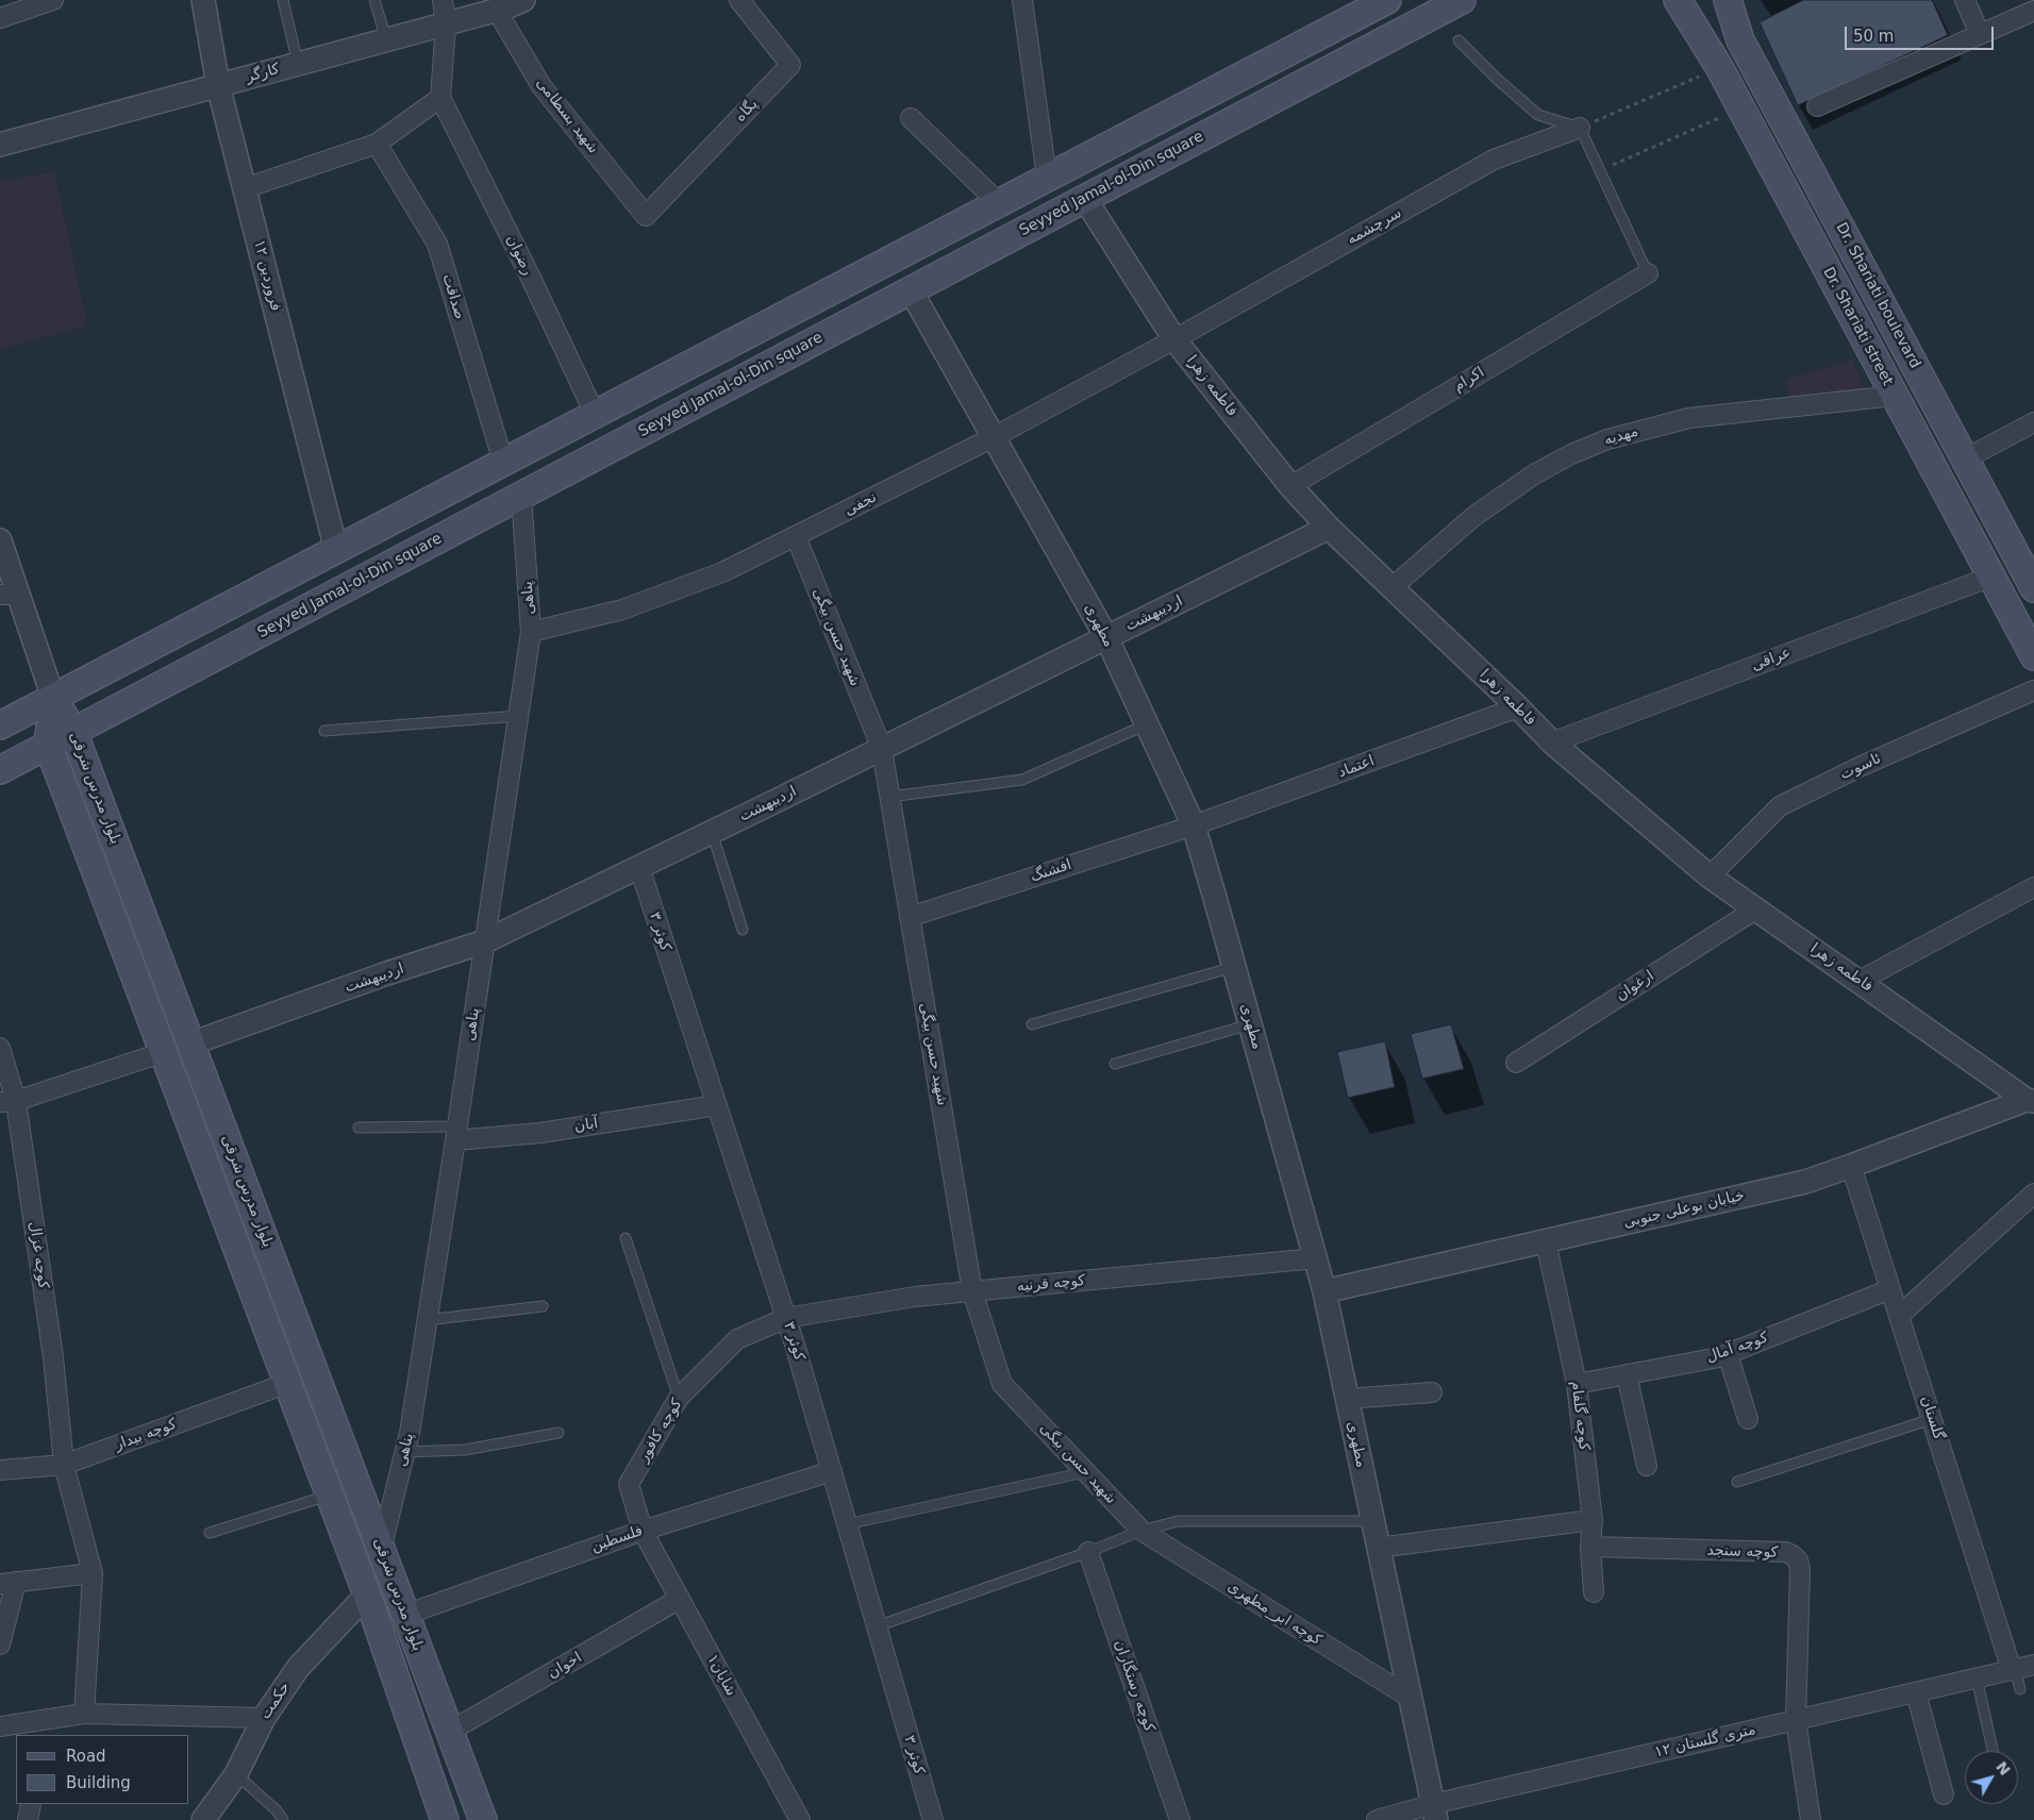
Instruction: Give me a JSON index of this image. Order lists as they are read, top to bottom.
{
  "streets": {
    "main road": [
      "Seyyed Jamal-ol-Din square",
      "Dr. Shariati boulevard",
      "Dr. Shariati street",
      "بلوار مدرس شرقی"
    ],
    "street": [
      "کارگر",
      "پگاه",
      "شهید بسطامی",
      "سرچشمه",
      "رضوان",
      "۱۲ فروردین",
      "صداقت",
      "اکرام",
      "فاطمه زهرا",
      "مهدیه",
      "نجفی",
      "پناهی",
      "اردیبهشت",
      "مطهری",
      "شهید حسن بیگی",
      "عراقی",
      "اعتماد",
      "ئاسوت",
      "افشنگ",
      "کوثر ۳",
      "ارغوان",
      "آبان",
      "خیابان بوعلی جنوبی",
      "کوچه غزال",
      "کوچه قرنیه",
      "کوچه آمال",
      "کوچه گلفام",
      "گلستان",
      "کوچه کافور",
      "کوچه بیدار",
      "فلسطین",
      "کوچه سنجد",
      "کوچه ابر_مطهری",
      "اخوان",
      "شایان۱",
      "کوچه رستگاران",
      "حکمت",
      "۱۲ متری گلستان"
    ]
  },
  "crossings": [
    ["کارگر", "شهید بسطامی"],
    ["کارگر", "۱۲ فروردین"],
    ["پگاه", "شهید بسطامی"],
    ["Seyyed Jamal-ol-Din square", "فاطمه زهرا"],
    ["Seyyed Jamal-ol-Din square", "پناهی"],
    ["Seyyed Jamal-ol-Din square", "مطهری"],
    ["Seyyed Jamal-ol-Din square", "بلوار مدرس شرقی"],
    ["سرچشمه", "فاطمه زهرا"],
    ["سرچشمه", "نجفی"],
    ["Dr. Shariati street", "مهدیه"],
    ["Dr. Shariati street", "عراقی"],
    ["اکرام", "فاطمه زهرا"],
    ["فاطمه زهرا", "مهدیه"],
    ["فاطمه زهرا", "نجفی"],
    ["فاطمه زهرا", "اردیبهشت"],
    ["فاطمه زهرا", "عراقی"],
    ["فاطمه زهرا", "اعتماد"],
    ["فاطمه زهرا", "ئاسوت"],
    ["فاطمه زهرا", "ارغوان"],
    ["فاطمه زهرا", "خیابان بوعلی جنوبی"],
    ["نجفی", "پناهی"],
    ["نجفی", "مطهری"],
    ["نجفی", "شهید حسن بیگی"],
    ["پناهی", "اردیبهشت"],
    ["پناهی", "بلوار مدرس شرقی"],
    ["پناهی", "آبان"],
    ["اردیبهشت", "مطهری"],
    ["اردیبهشت", "شهید حسن بیگی"],
    ["اردیبهشت", "بلوار مدرس شرقی"],
    ["اردیبهشت", "کوثر ۳"],
    ["مطهری", "اعتماد"],
    ["مطهری", "افشنگ"],
    ["مطهری", "خیابان بوعلی جنوبی"],
    ["مطهری", "کوچه قرنیه"],
    ["مطهری", "کوچه ابر_مطهری"],
    ["مطهری", "۱۲ متری گلستان"],
    ["شهید حسن بیگی", "افشنگ"],
    ["شهید حسن بیگی", "کوچه قرنیه"],
    ["شهید حسن بیگی", "کوچه ابر_مطهری"],
    ["اعتماد", "افشنگ"],
    ["بلوار مدرس شرقی", "کوچه بیدار"],
    ["بلوار مدرس شرقی", "فلسطین"],
    ["بلوار مدرس شرقی", "اخوان"],
    ["بلوار مدرس شرقی", "حکمت"],
    ["کوثر ۳", "آبان"],
    ["کوثر ۳", "کوچه قرنیه"],
    ["کوثر ۳", "کوچه کافور"],
    ["کوثر ۳", "فلسطین"],
    ["خیابان بوعلی جنوبی", "کوچه گلفام"],
    ["خیابان بوعلی جنوبی", "گلستان"],
    ["کوچه غزال", "کوچه بیدار"],
    ["کوچه قرنیه", "کوچه کافور"],
    ["کوچه آمال", "کوچه گلفام"],
    ["کوچه آمال", "گلستان"],
    ["کوچه گلفام", "کوچه سنجد"],
    ["گلستان", "۱۲ متری گلستان"],
    ["کوچه کافور", "فلسطین"],
    ["کوچه کافور", "شایان۱"],
    ["فلسطین", "شایان۱"],
    ["کوچه سنجد", "۱۲ متری گلستان"],
    ["اخوان", "شایان۱"]
  ],
  "legend": ["Road", "Building"],
  "scale_bar": "50 m",
  "north": "top right"
}
